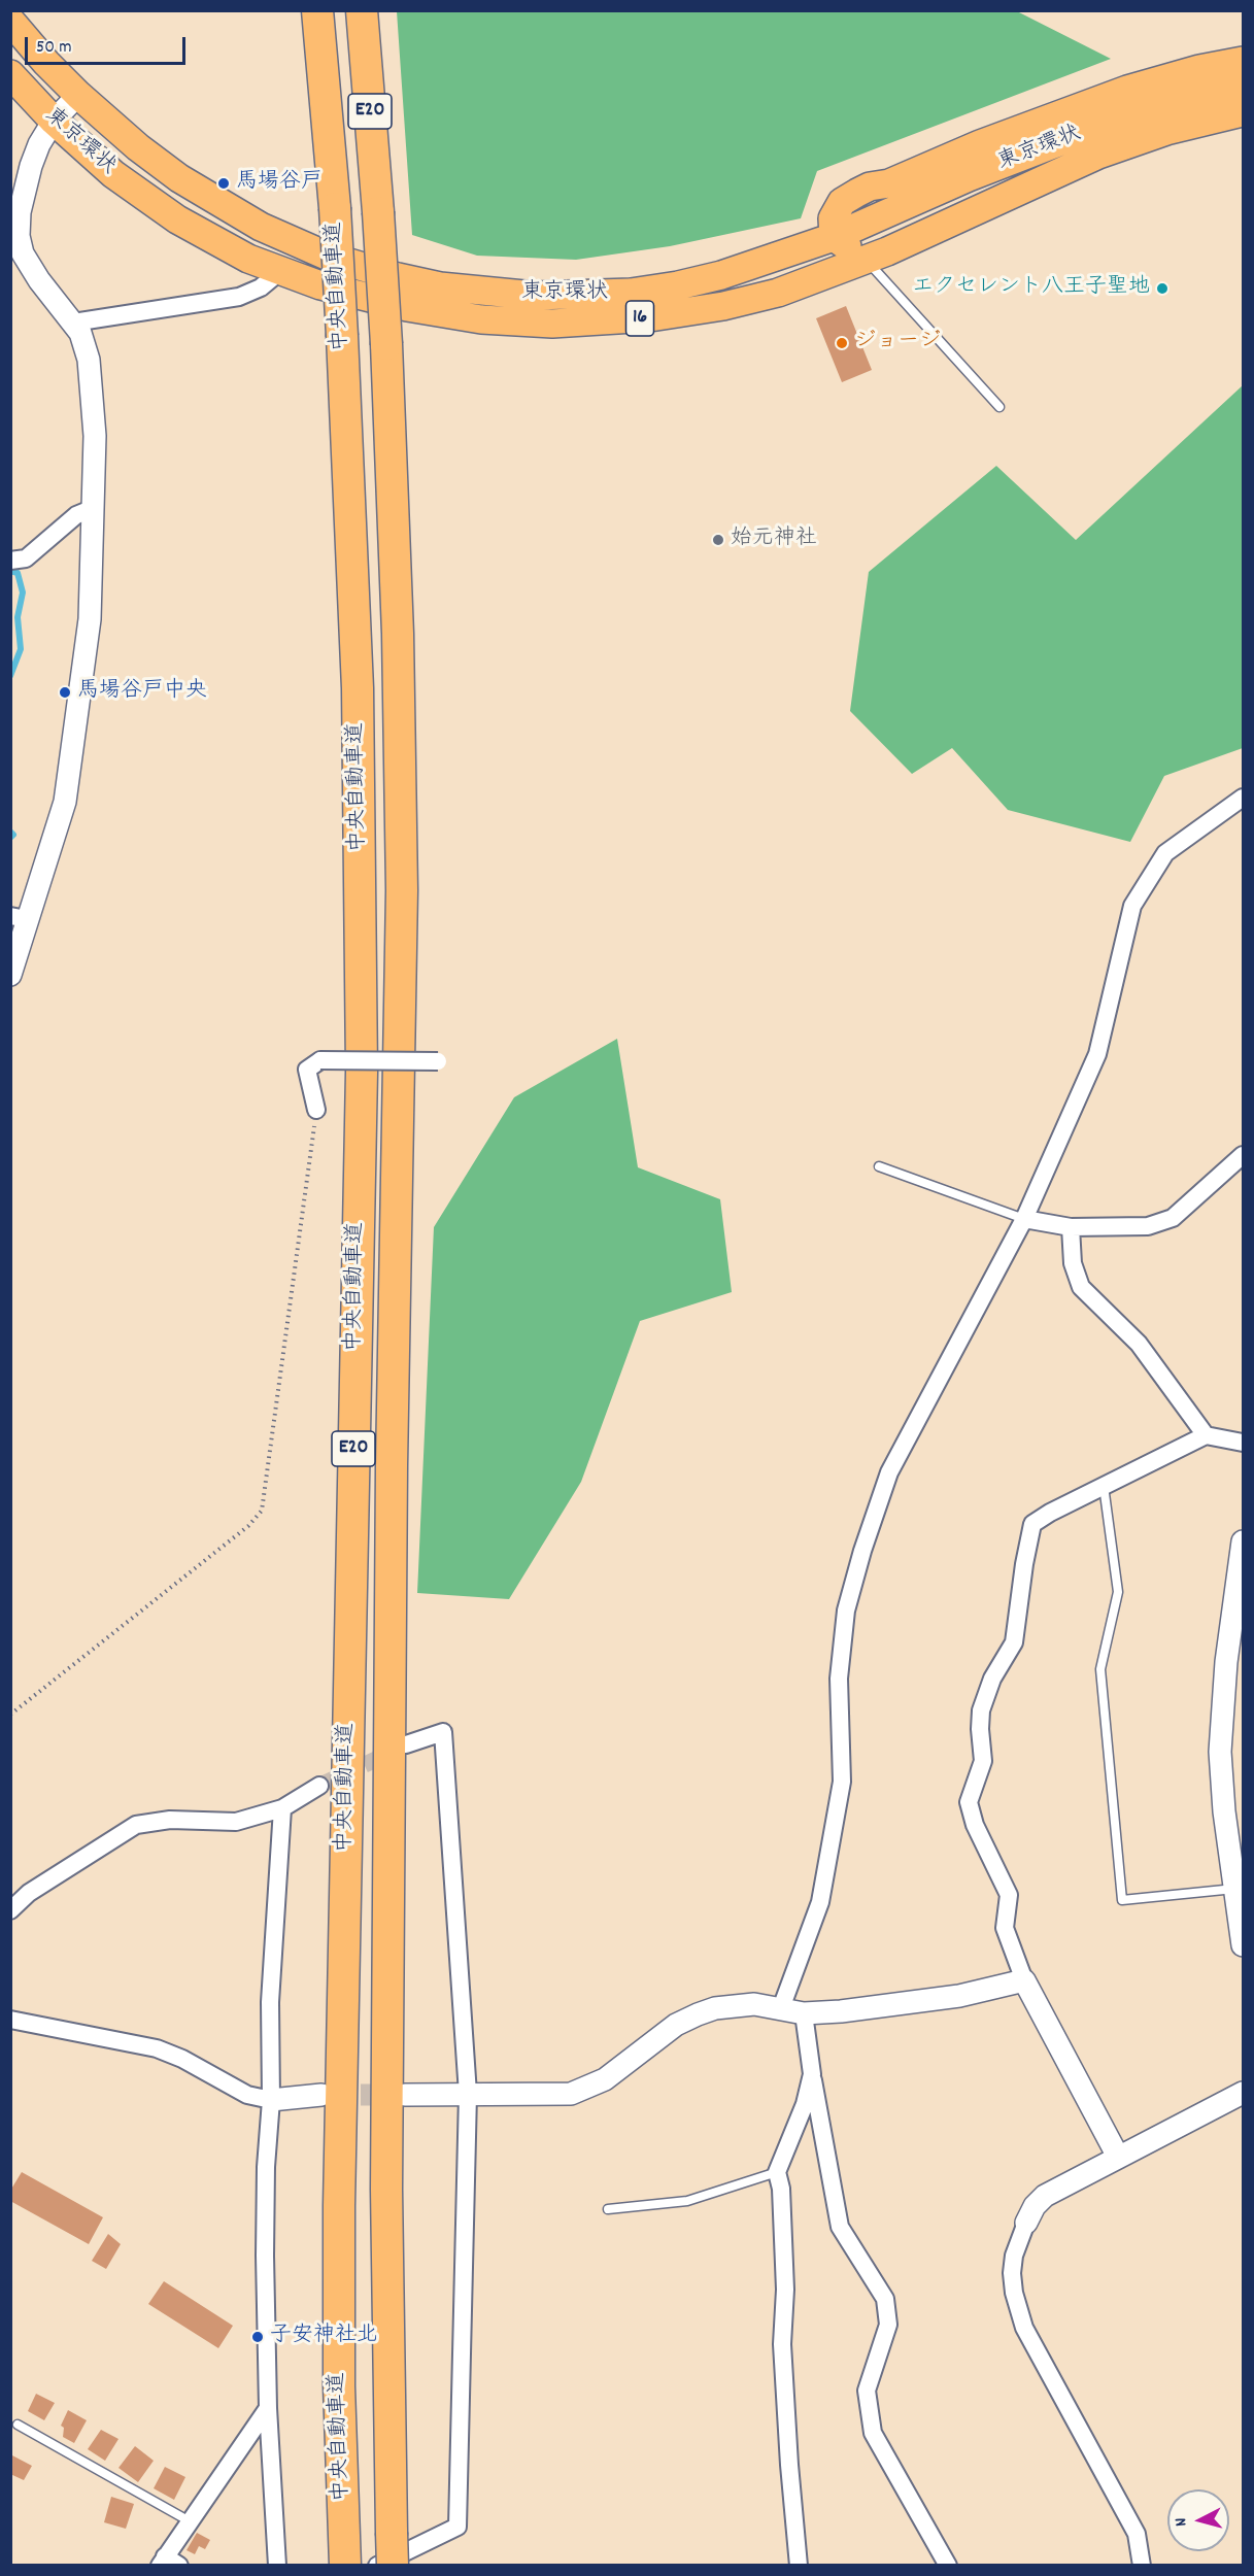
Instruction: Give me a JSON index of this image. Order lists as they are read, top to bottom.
{
  "streets": {
    "highway": [
      "E20",
      "東京環状",
      "中央自動車道",
      "16"
    ]
  },
  "places": [
    "馬場谷戸",
    "エクセレント八王子聖地",
    "ジョージ",
    "始元神社",
    "馬場谷戸中央",
    "子安神社北"
  ],
  "scale_bar": "50 m",
  "north": "left"
}
